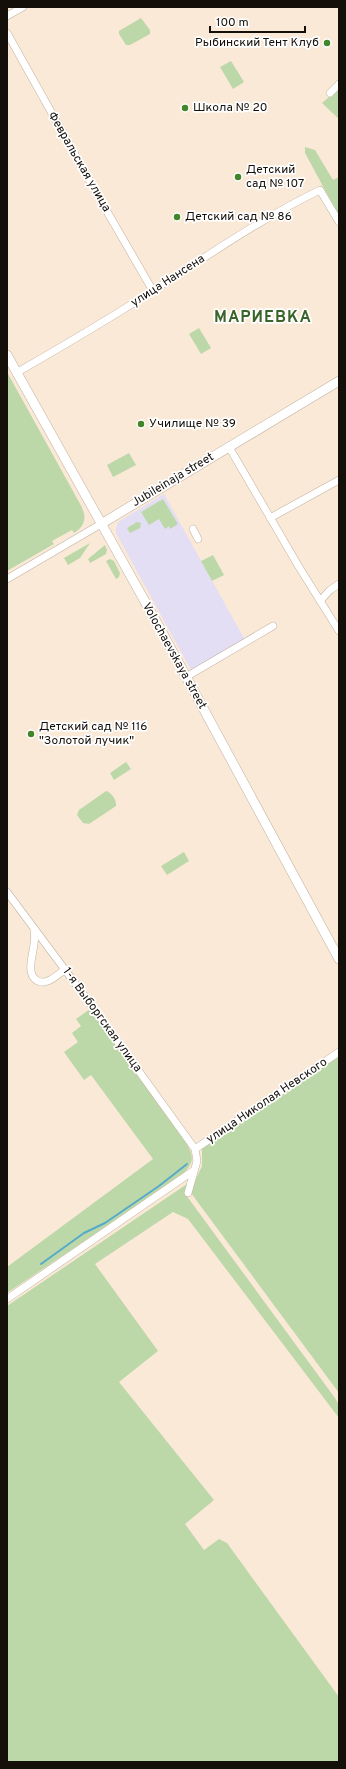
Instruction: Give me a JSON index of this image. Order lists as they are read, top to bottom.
{
  "streets": {
    "street": [
      "Февральская улица",
      "улица Нансена",
      "Jubileinaja street",
      "Volochaevskaya street",
      "1-я Выборгская улица",
      "улица Николая Невского"
    ]
  },
  "crossings": [
    ["Февральская улица", "улица Нансена"],
    ["улица Нансена", "Volochaevskaya street"],
    ["Jubileinaja street", "Volochaevskaya street"],
    ["1-я Выборгская улица", "улица Николая Невского"]
  ],
  "districts": ["МАРИЕВКА"],
  "places": [
    "Рыбинский Тент Клуб",
    "Школа № 20",
    "Детский сад № 107",
    "Детский сад № 86",
    "Училище № 39",
    "Детский сад № 116 \"Золотой лучик\""
  ],
  "scale_bar": "100 m"
}
